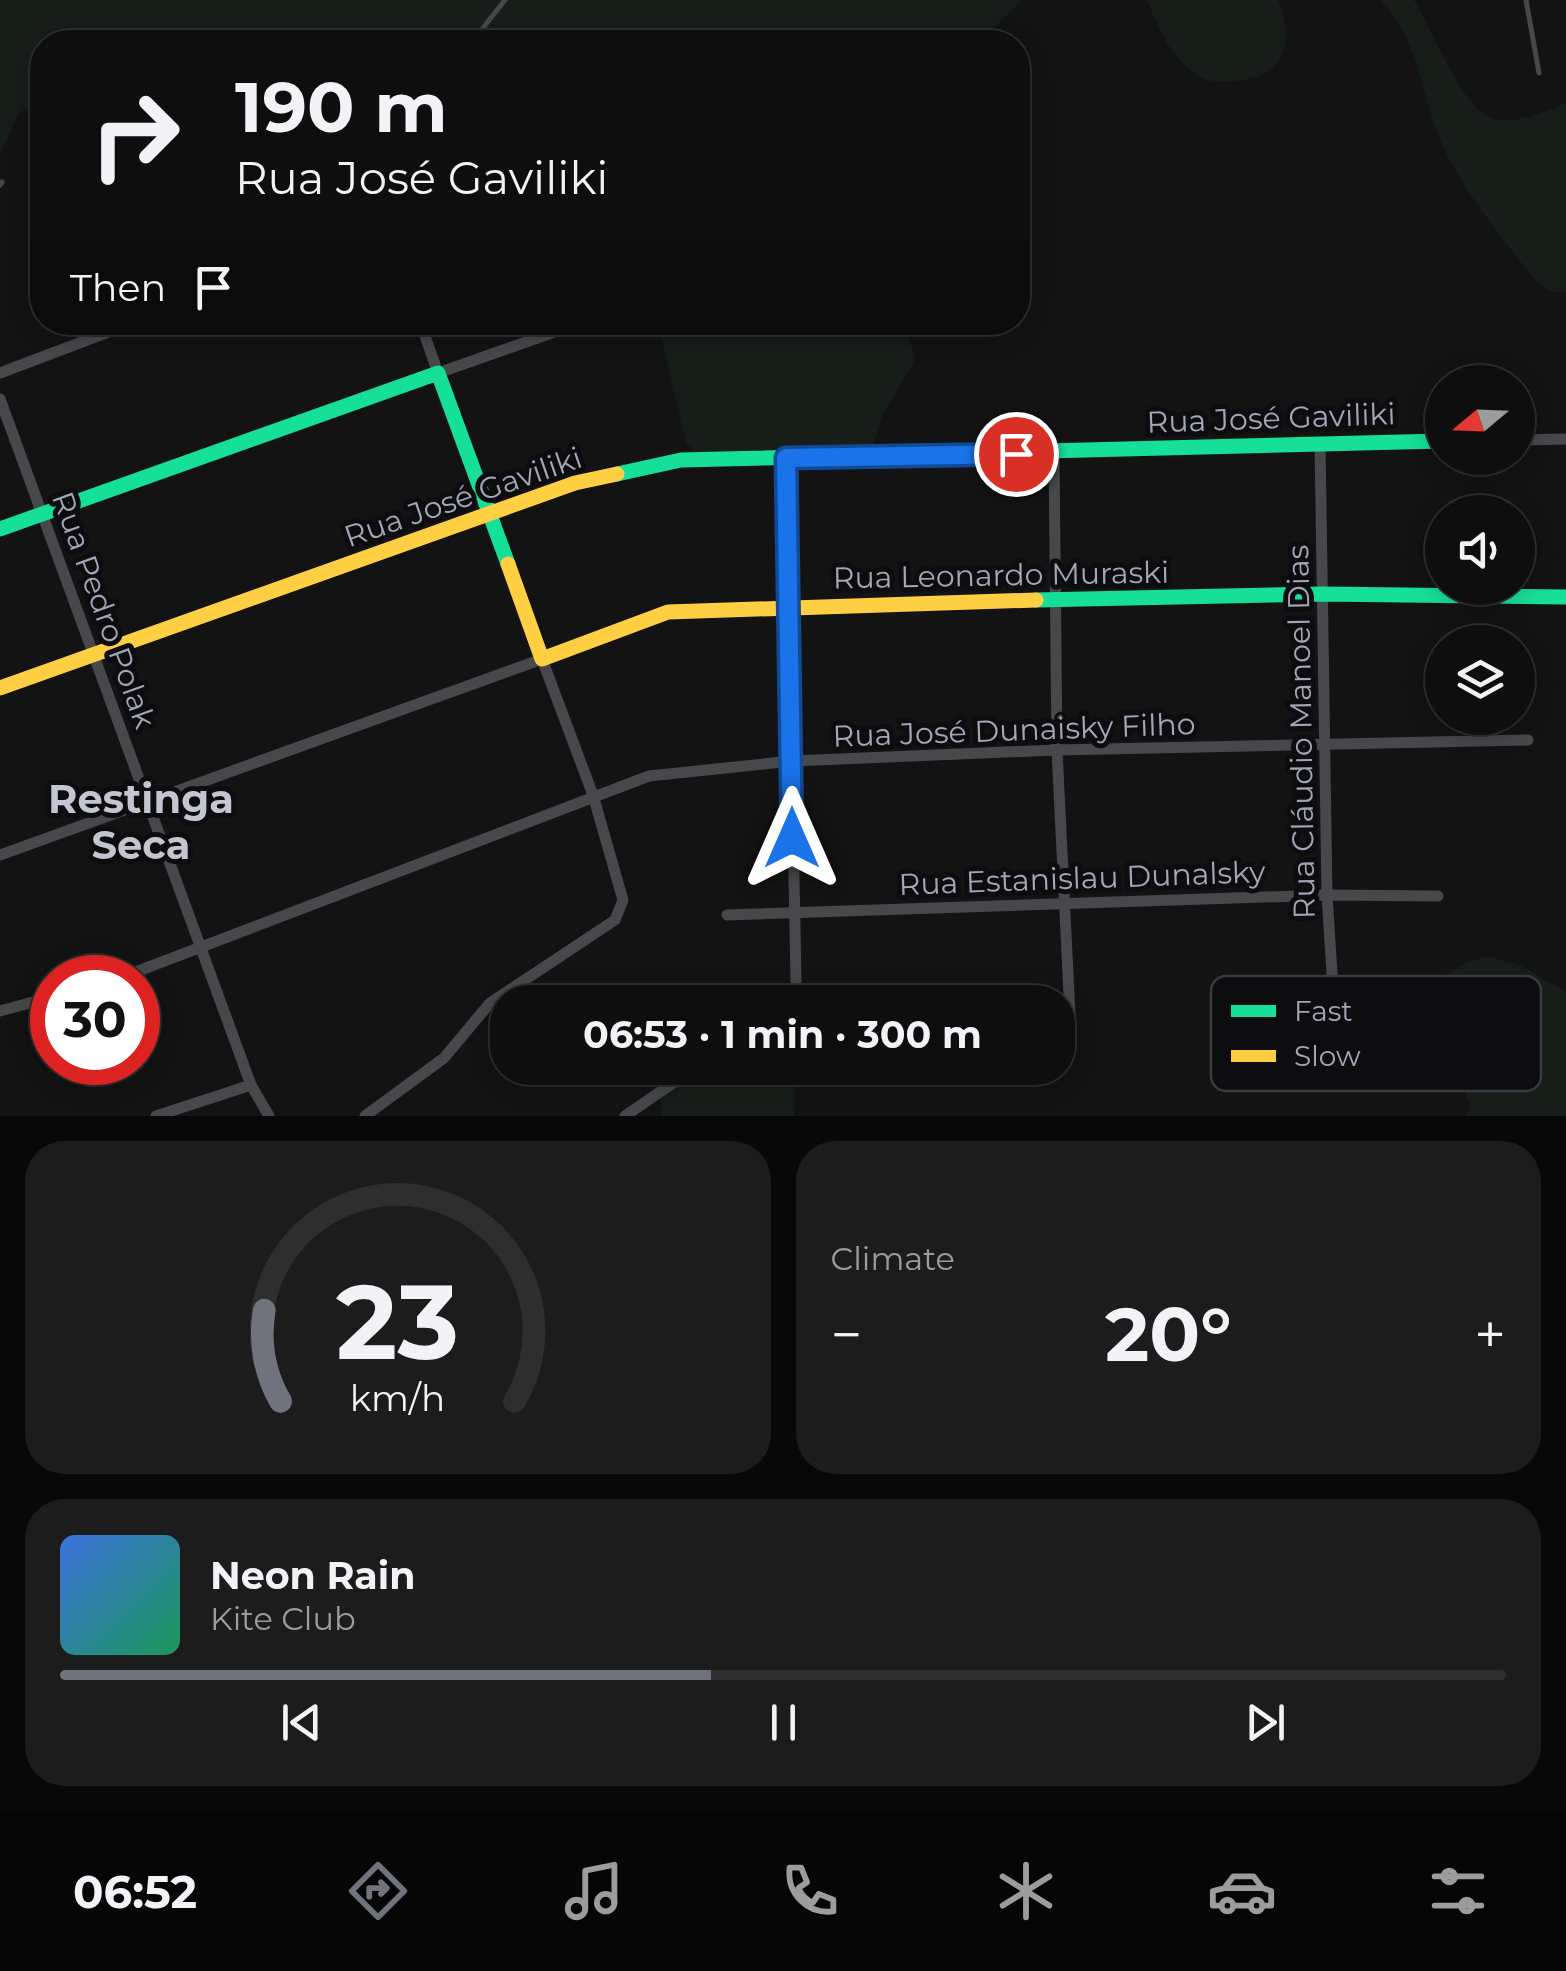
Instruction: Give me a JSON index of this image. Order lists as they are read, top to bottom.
{
  "streets": {
    "street": [
      "Rua José Gaviliki",
      "Rua Leonardo Muraski",
      "Rua Pedro Polak",
      "Rua José Dunaisky Filho",
      "Rua Cláudio Manoel Dias",
      "Rua Estanislau Dunalsky"
    ]
  },
  "crossings": [
    ["Rua José Gaviliki", "Rua Pedro Polak"],
    ["Rua José Gaviliki", "Rua Cláudio Manoel Dias"],
    ["Rua Leonardo Muraski", "Rua Pedro Polak"],
    ["Rua Leonardo Muraski", "Rua Cláudio Manoel Dias"],
    ["Rua Pedro Polak", "Rua José Dunaisky Filho"],
    ["Rua José Dunaisky Filho", "Rua Cláudio Manoel Dias"],
    ["Rua Cláudio Manoel Dias", "Rua Estanislau Dunalsky"]
  ],
  "districts": ["Restinga Seca"],
  "legend": ["Fast", "Slow"],
  "north": "left",
  "page": {
    "turn": ["190 m", "Rua José Gaviliki"],
    "then": "Then",
    "limit": "30",
    "trip": "06:53 · 1 min · 300 m",
    "tile": "Climate",
    "heat": ["−", "20°", "+"],
    "song": ["Neon Rain", "Kite Club"],
    "tabs": "06:52",
    "gauge": ["23", "km/h"]
  }
}
